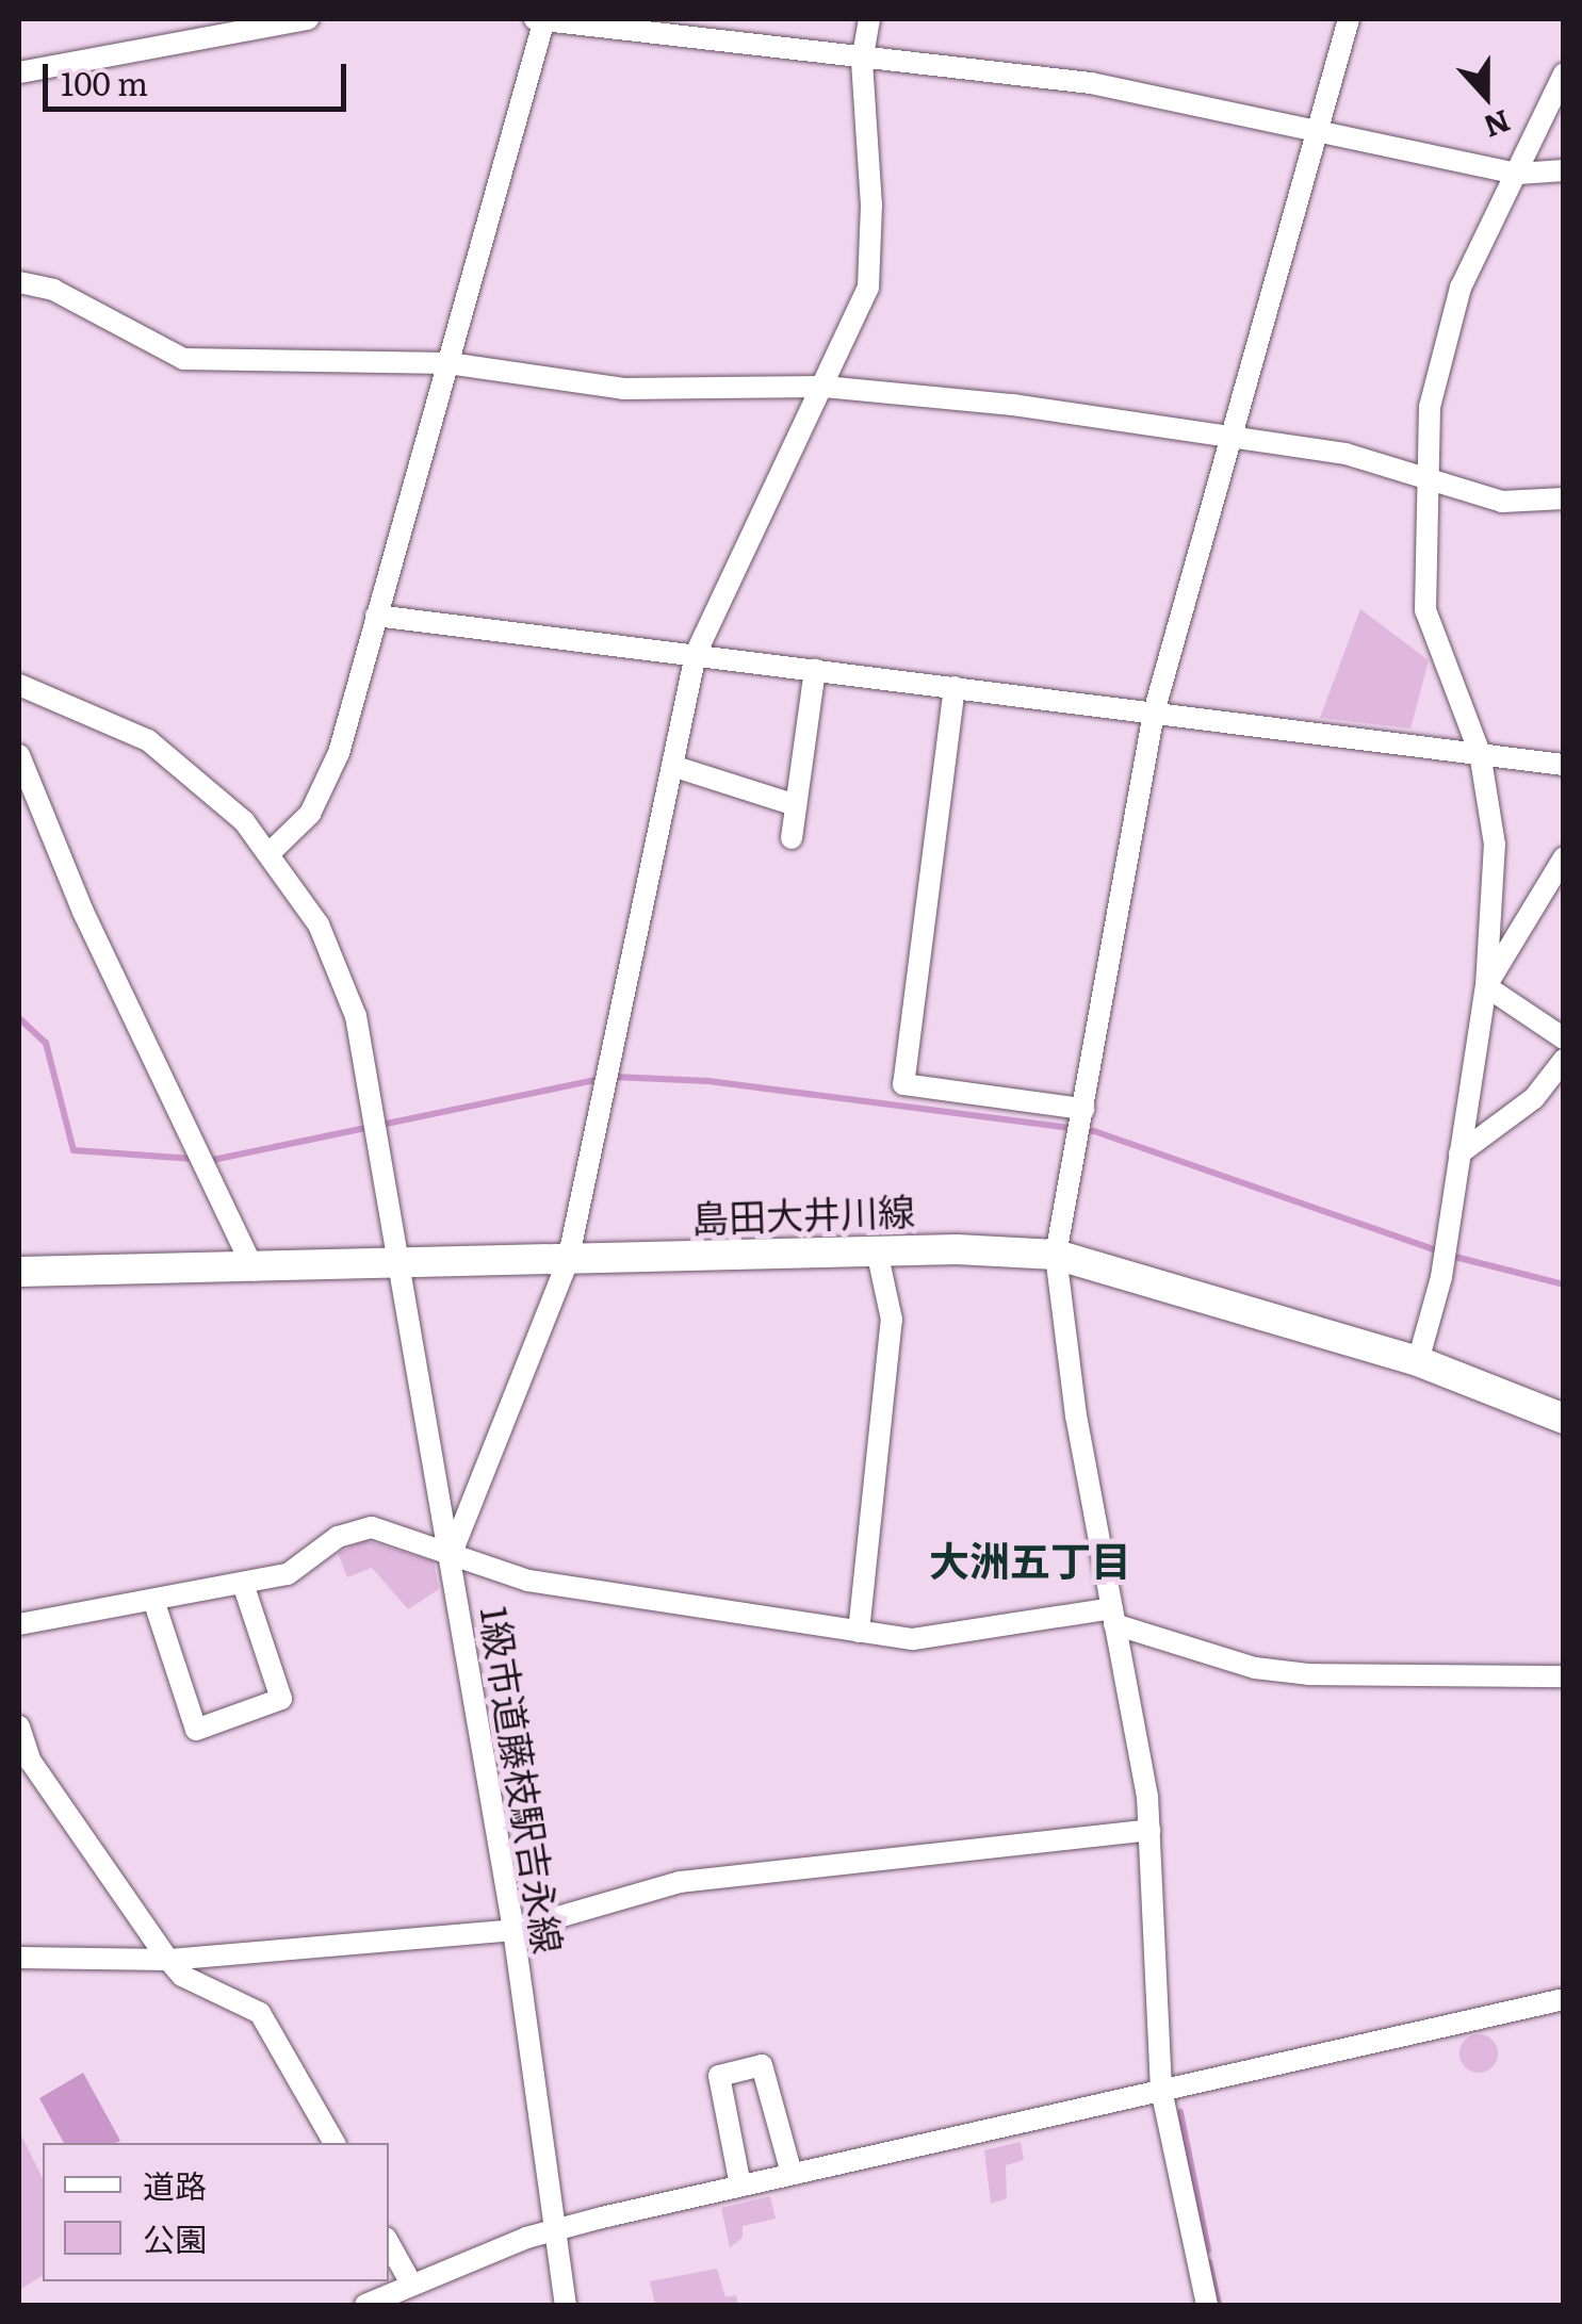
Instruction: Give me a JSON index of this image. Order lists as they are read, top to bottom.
{
  "streets": {
    "main road": ["島田大井川線"],
    "street": ["1級市道藤枝駅吉永線"]
  },
  "crossings": [
    ["島田大井川線", "1級市道藤枝駅吉永線"]
  ],
  "districts": ["大洲五丁目"],
  "legend": ["道路", "公園"],
  "scale_bar": "100 m",
  "north": "bottom"
}
